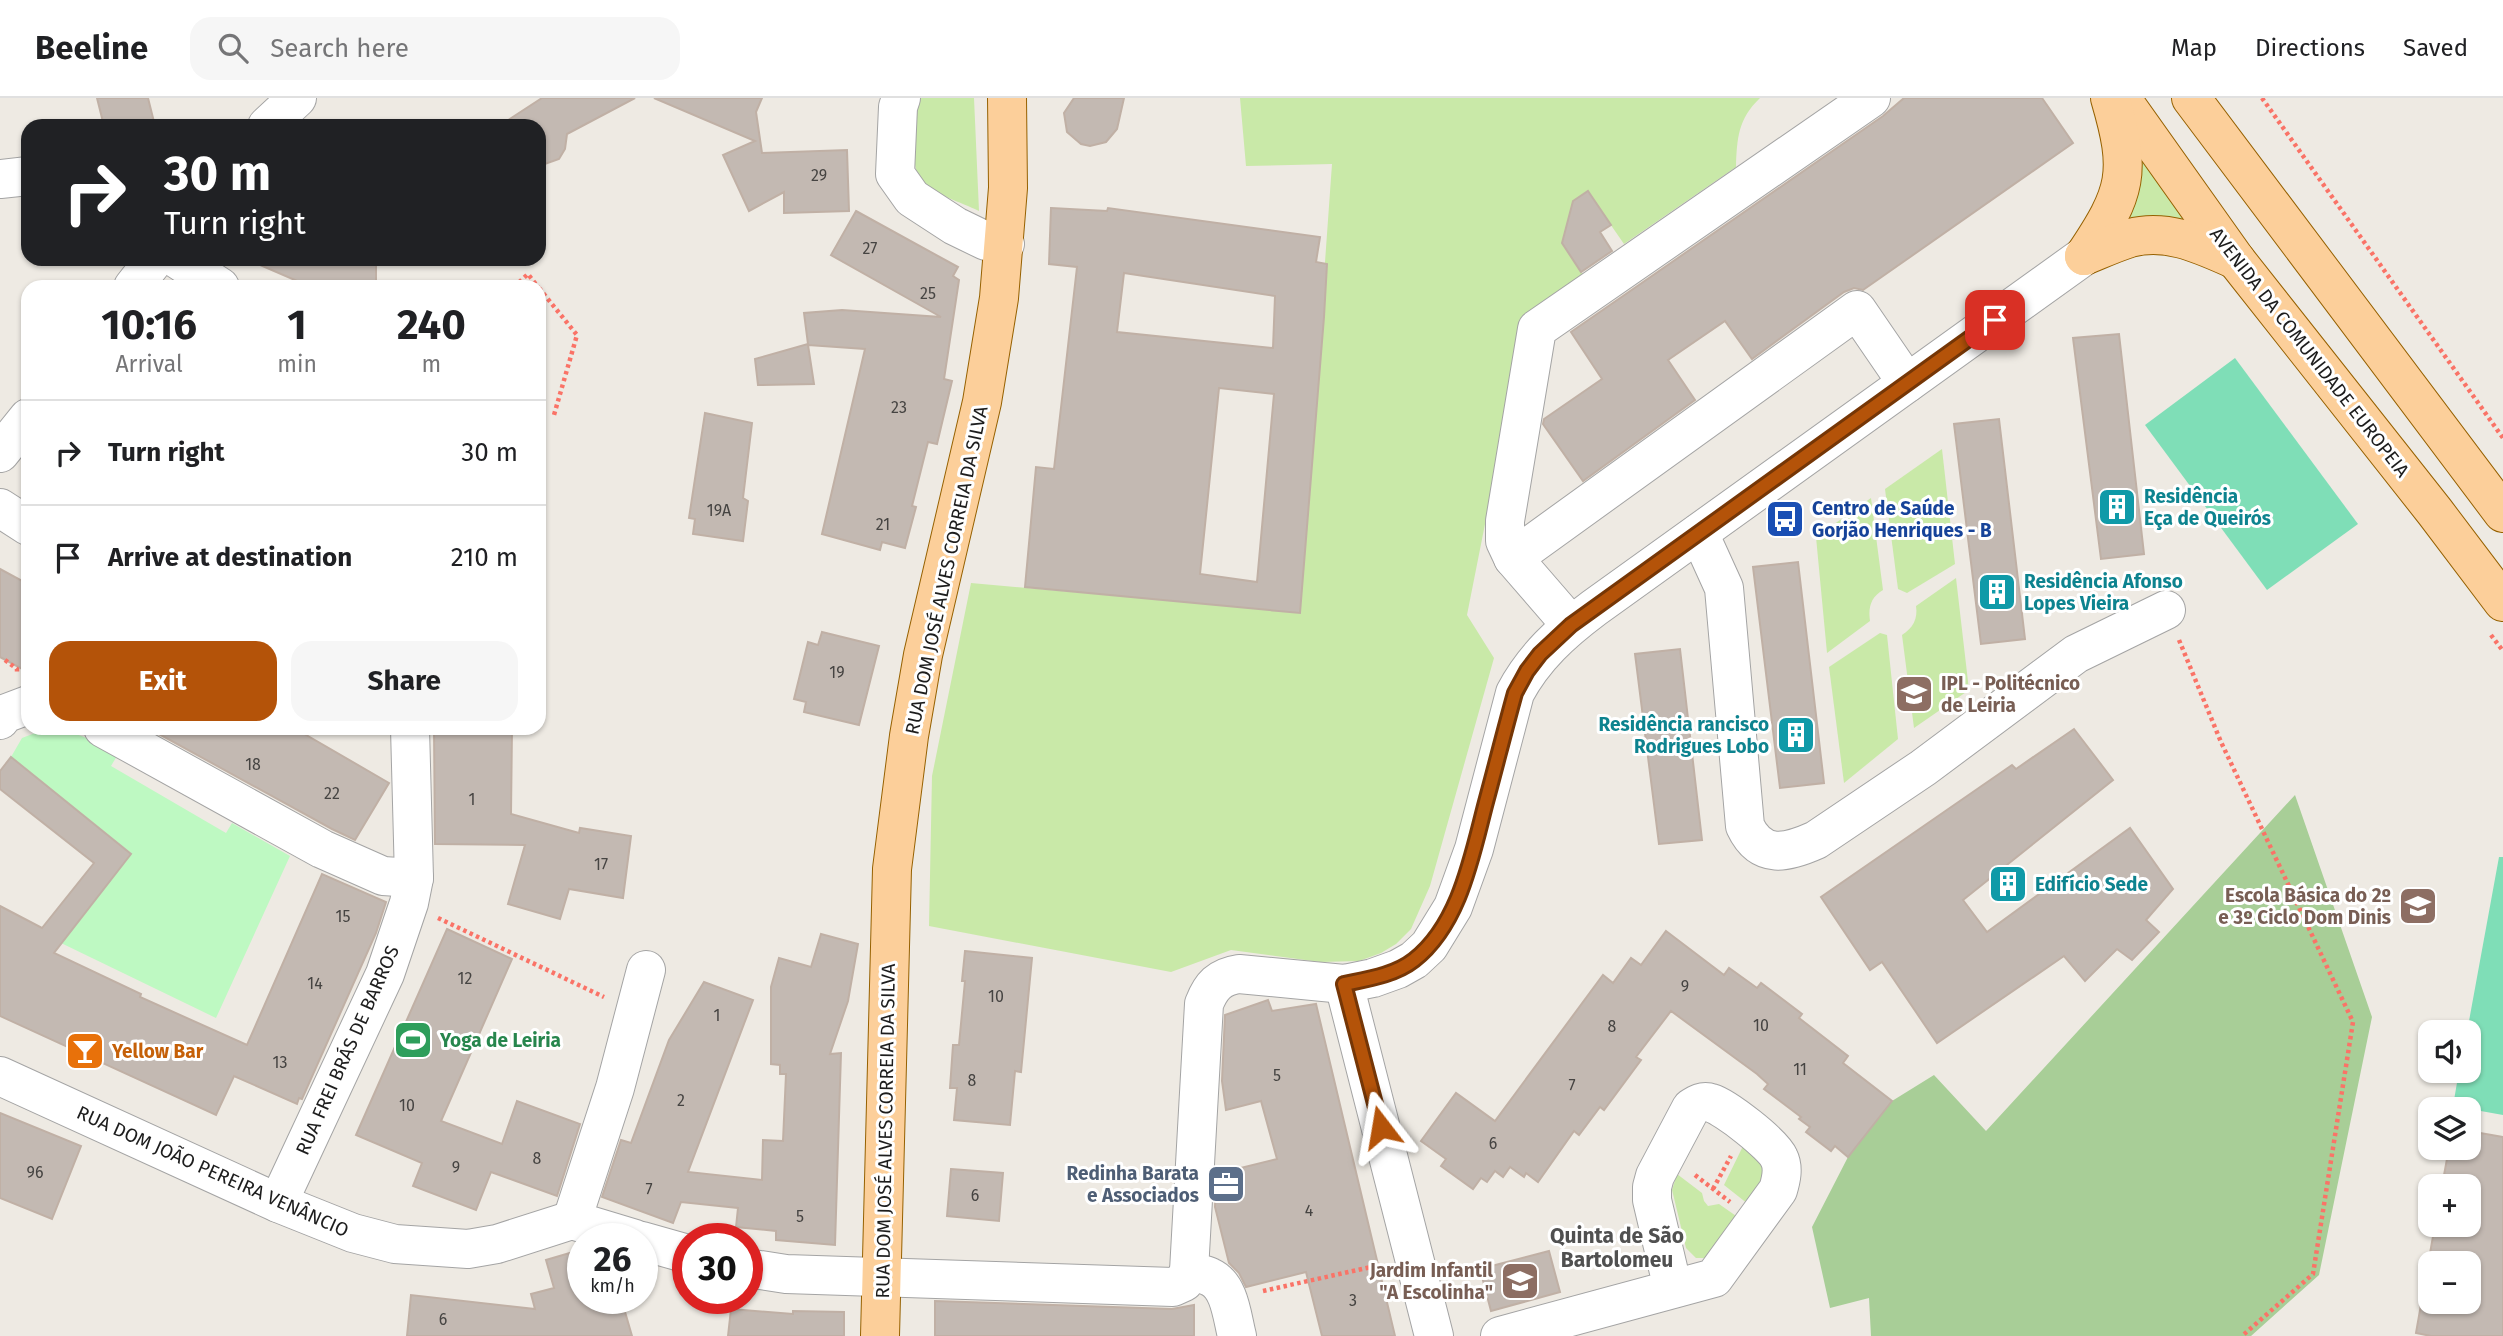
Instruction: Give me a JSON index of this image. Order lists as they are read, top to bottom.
{
  "streets": {
    "main road": ["AVENIDA DA COMUNIDADE EUROPEIA", "RUA DOM JOSÉ ALVES CORREIA DA SILVA"],
    "street": ["RUA FREI BRÁS DE BARROS", "RUA DOM JOÃO PEREIRA VENÂNCIO"]
  },
  "crossings": [
    ["RUA FREI BRÁS DE BARROS", "RUA DOM JOÃO PEREIRA VENÂNCIO"]
  ],
  "districts": ["Quinta de São Bartolomeu"],
  "places": {
    "building": [
      "Residência Eça de Queirós",
      "Residência Afonso Lopes Vieira",
      "Residência rancisco Rodrigues Lobo",
      "Edifício Sede"
    ],
    "bus stop": ["Centro de Saúde Gorjão Henriques - B"],
    "school or university": ["IPL - Politécnico de Leiria", "Escola Básica do 2º e 3º Ciclo Dom Dinis", "Jardim Infantil \"A Escolinha\""],
    "sports": ["Yoga de Leiria"],
    "bar": ["Yellow Bar"],
    "office": ["Redinha Barata e Associados"]
  },
  "house_numbers": [
    "29",
    "27",
    "25",
    "23",
    "19A",
    "21",
    "19",
    "18",
    "22",
    "1",
    "17",
    "15",
    "12",
    "14",
    "9",
    "10",
    "1",
    "10",
    "8",
    "13",
    "11",
    "5",
    "8",
    "7",
    "2",
    "10",
    "6",
    "8",
    "9",
    "96",
    "7",
    "6",
    "4",
    "5",
    "3",
    "6"
  ],
  "page": {
    "header": "Beeline",
    "search": "Search here",
    "nav": ["Map", "Directions", "Saved"],
    "turn": ["30 m", "Turn right"],
    "eta": [
      "10:16",
      "Arrival",
      "1",
      "min",
      "240",
      "m"
    ],
    "list": [
      {
        "name": "Turn right",
        "value": "30 m"
      },
      {
        "name": "Arrive at destination",
        "value": "210 m"
      }
    ],
    "buttons": ["Exit", "Share"],
    "map_buttons": ["+", "−"],
    "speed": "26 km/h",
    "limit": "30"
  }
}
